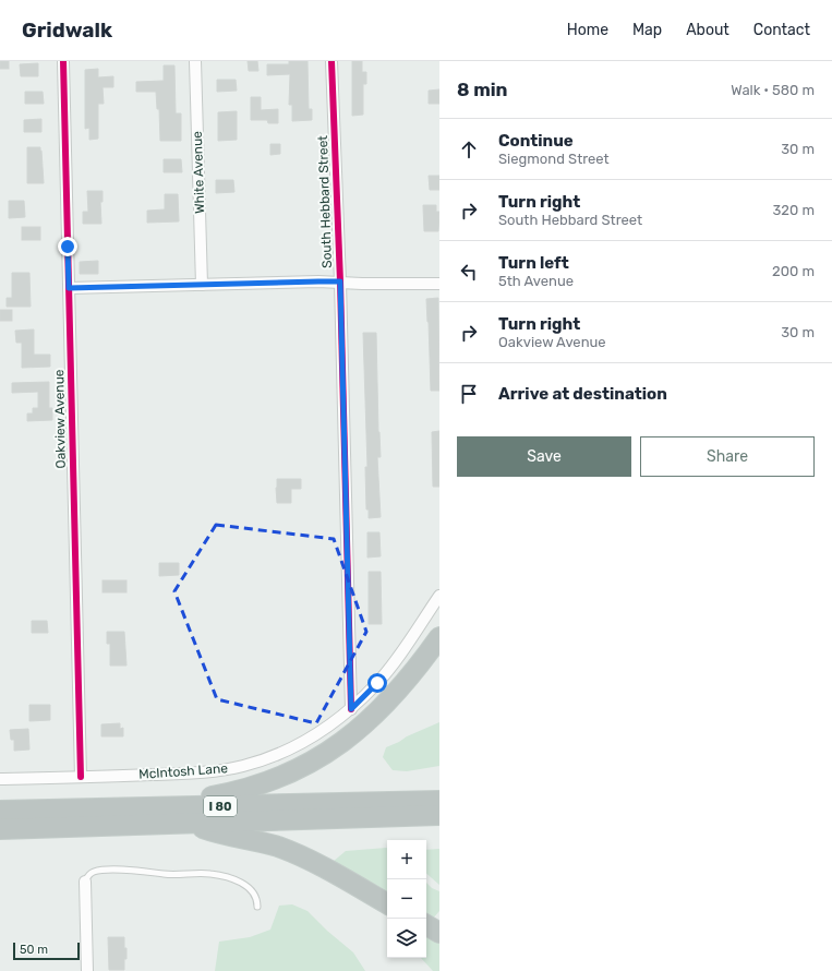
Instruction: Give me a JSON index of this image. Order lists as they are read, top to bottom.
{
  "streets": {
    "highway": ["I 80"],
    "street": [
      "White Avenue",
      "South Hebbard Street",
      "Oakview Avenue",
      "McIntosh Lane"
    ]
  },
  "crossings": [
    ["South Hebbard Street", "McIntosh Lane"],
    ["Oakview Avenue", "McIntosh Lane"]
  ],
  "scale_bar": "50 m",
  "page": {
    "header": "Gridwalk",
    "nav": [
      "Home",
      "Map",
      "About",
      "Contact"
    ],
    "heading": ["8 min", "Walk · 580 m"],
    "list": [
      ["Continue", "Siegmond Street", "30 m"],
      ["Turn right", "South Hebbard Street", "320 m"],
      ["Turn left", "5th Avenue", "200 m"],
      ["Turn right", "Oakview Avenue", "30 m"],
      "Arrive at destination"
    ],
    "buttons": ["Save", "Share"],
    "map_buttons": ["+", "−"],
    "scale": "50 m"
  }
}
